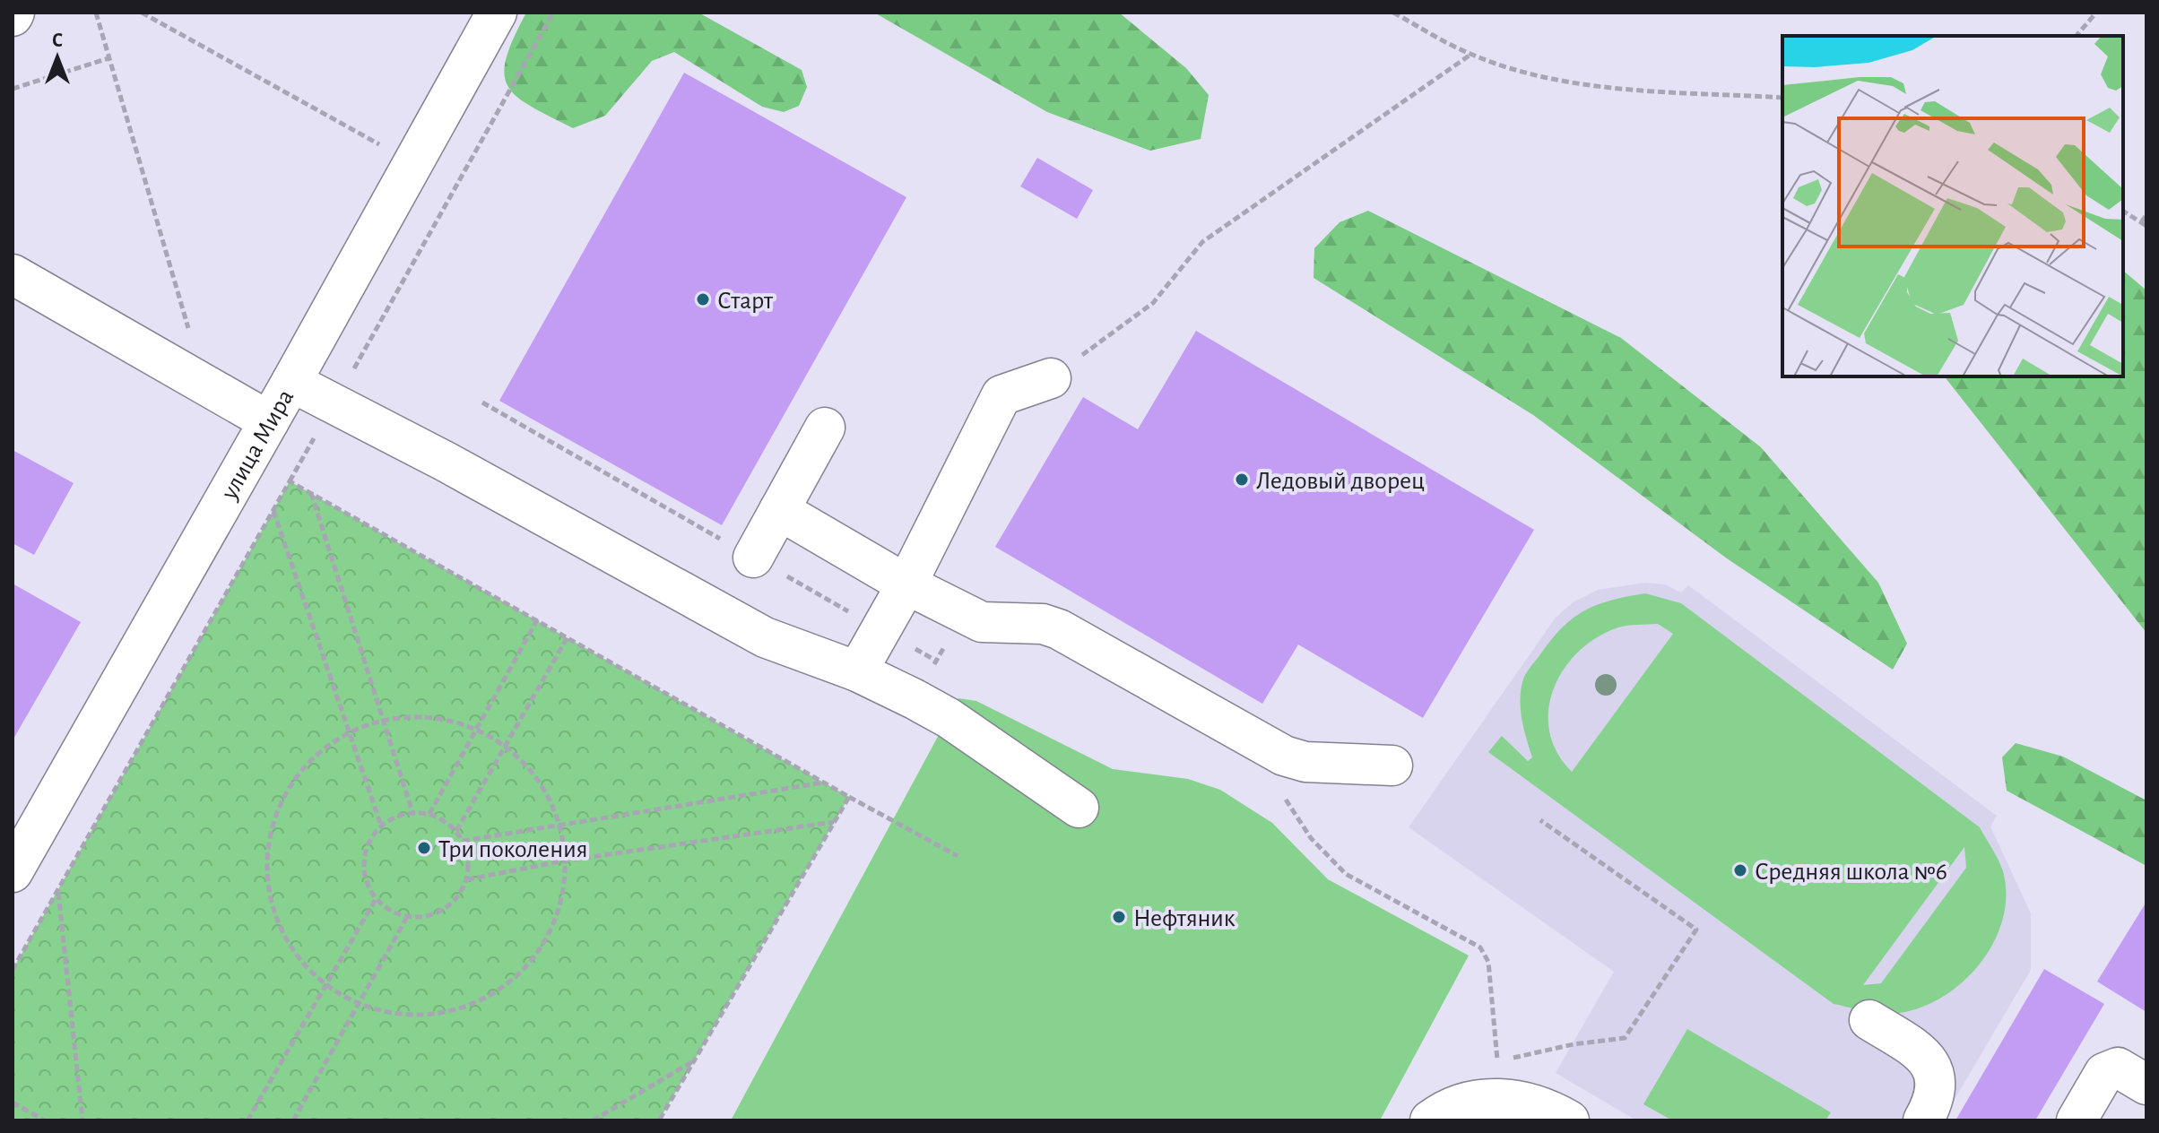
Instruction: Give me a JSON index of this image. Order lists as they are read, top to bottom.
{
  "streets": {
    "street": ["улица Мира"]
  },
  "places": [
    "Старт",
    "Ледовый дворец",
    "Три поколения",
    "Средняя школа №6",
    "Нефтяник"
  ],
  "north": "top"
}
